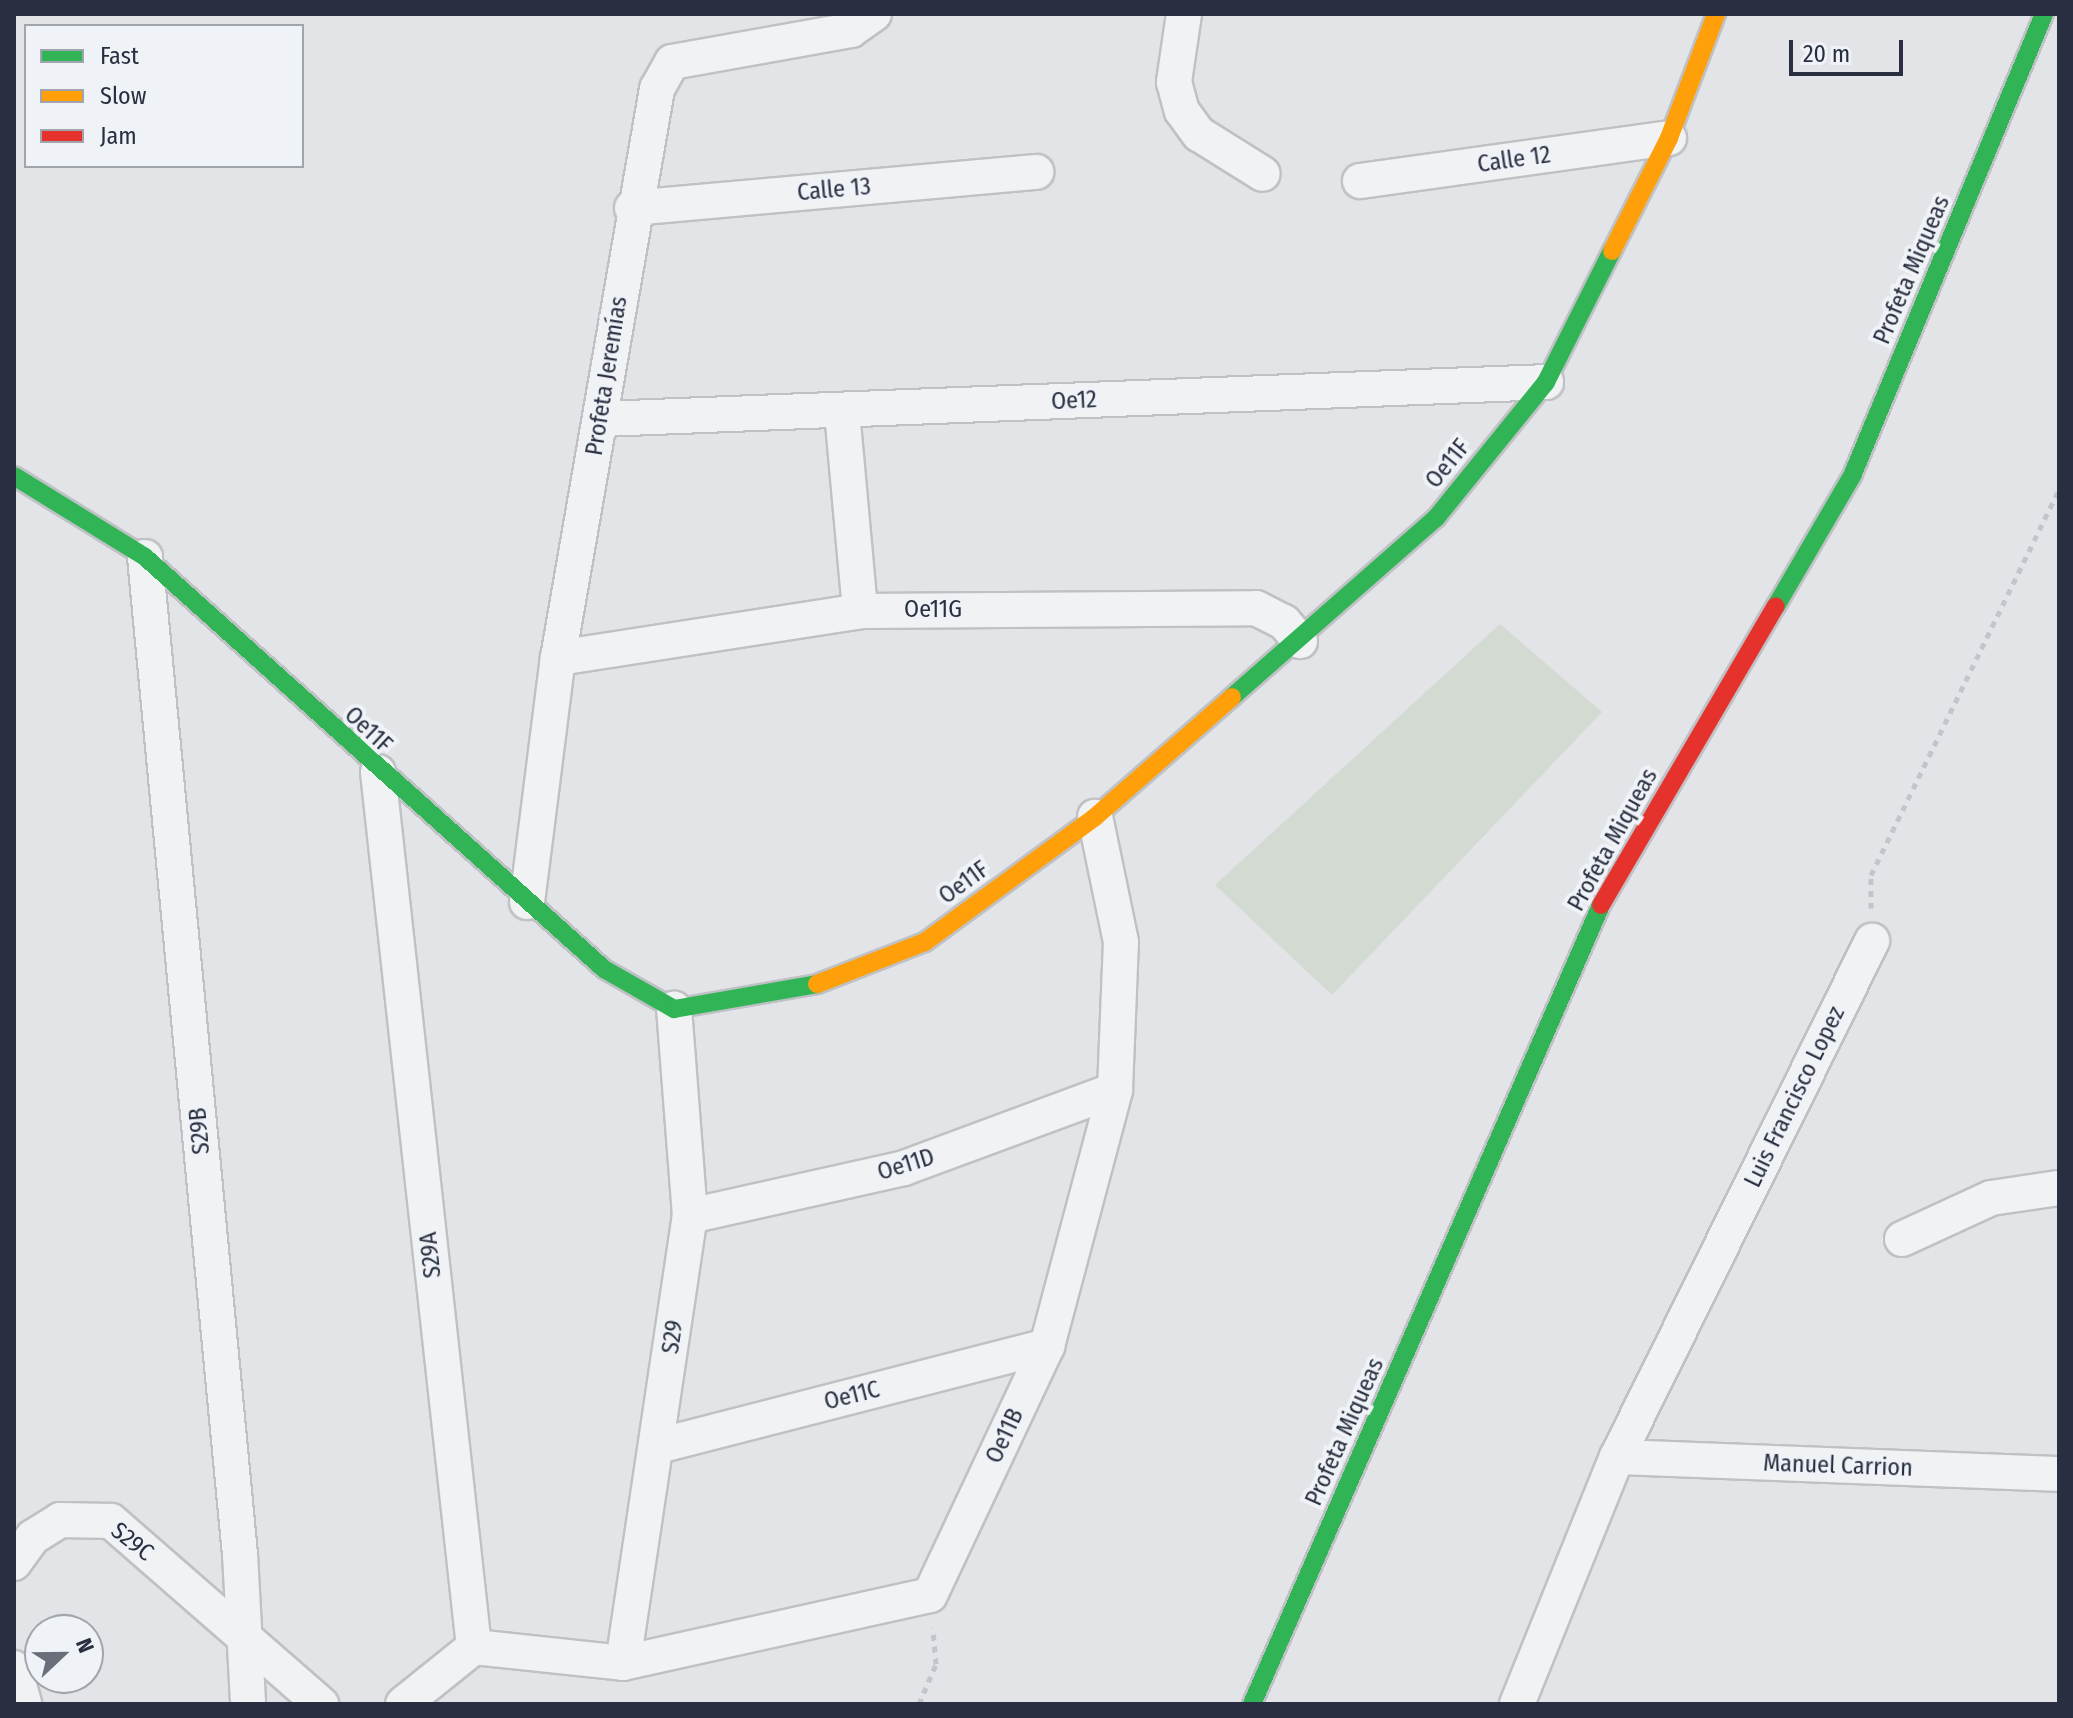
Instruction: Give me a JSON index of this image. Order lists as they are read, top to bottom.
{
  "streets": {
    "street": [
      "Calle 12",
      "Calle 13",
      "Profeta Miqueas",
      "Profeta Jeremías",
      "Oe12",
      "Oe11F",
      "Oe11G",
      "Luis Francisco Lopez",
      "S29B",
      "Oe11D",
      "S29A",
      "S29",
      "Oe11C",
      "Oe11B",
      "Manuel Carrion",
      "S29C"
    ]
  },
  "crossings": [
    ["Calle 12", "Oe11F"],
    ["Calle 13", "Profeta Jeremías"],
    ["Profeta Jeremías", "Oe12"],
    ["Profeta Jeremías", "Oe11F"],
    ["Profeta Jeremías", "Oe11G"],
    ["Oe12", "Oe11F"],
    ["Oe11F", "Oe11G"],
    ["Oe11F", "S29B"],
    ["Oe11F", "S29A"],
    ["Oe11F", "S29"],
    ["Oe11F", "Oe11B"],
    ["Luis Francisco Lopez", "Manuel Carrion"],
    ["S29B", "S29C"],
    ["Oe11D", "S29"],
    ["Oe11D", "Oe11B"],
    ["S29", "Oe11C"],
    ["Oe11C", "Oe11B"]
  ],
  "legend": ["Fast", "Slow", "Jam"],
  "scale_bar": "20 m",
  "north": "right"
}
